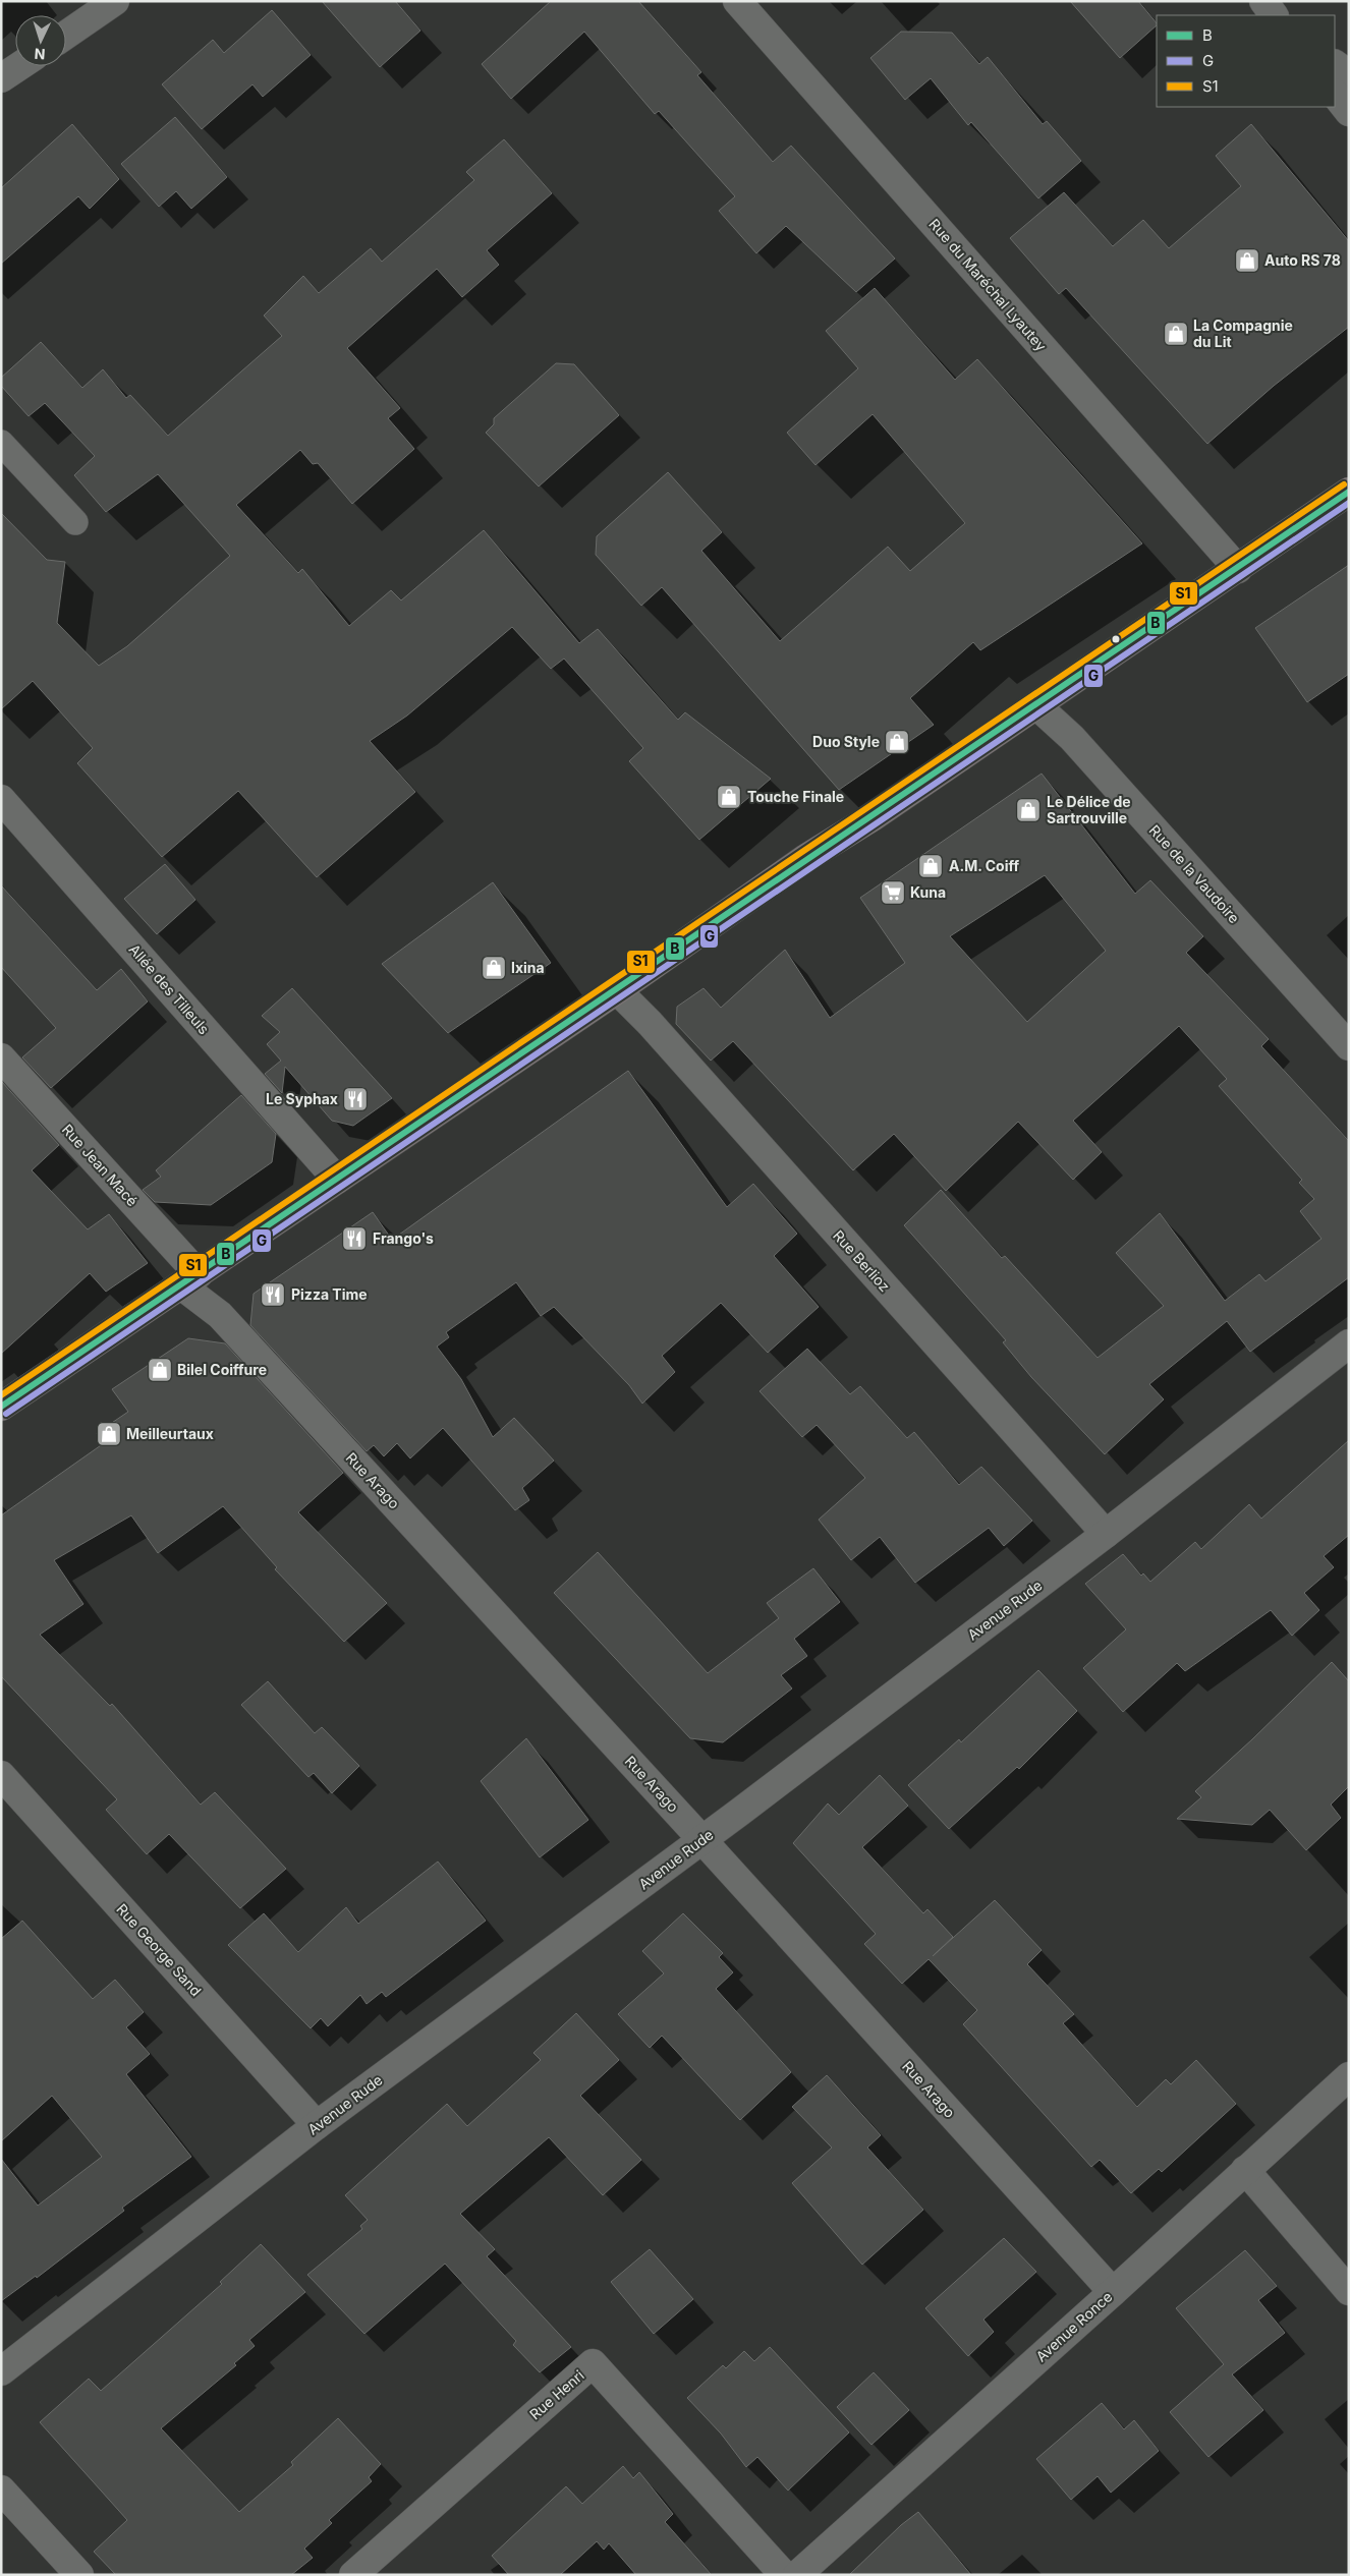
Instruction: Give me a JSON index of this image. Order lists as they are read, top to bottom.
{
  "streets": {
    "street": [
      "Rue du Maréchal Lyautey",
      "Rue de la Vaudoire",
      "Allée des Tilleuls",
      "Rue Jean Macé",
      "Rue Berlioz",
      "Rue Arago",
      "Avenue Rude",
      "Rue George Sand",
      "Avenue Ronce",
      "Rue Henri"
    ]
  },
  "crossings": [
    ["Rue Jean Macé", "Rue Arago"],
    ["Rue Berlioz", "Avenue Rude"],
    ["Rue Arago", "Avenue Rude"],
    ["Rue Arago", "Avenue Ronce"],
    ["Avenue Rude", "Rue George Sand"]
  ],
  "places": {
    "shop": [
      "Auto RS 78",
      "La Compagnie du Lit",
      "Duo Style",
      "Touche Finale",
      "Le Délice de Sartrouville",
      "A.M. Coiff",
      "Ixina",
      "Bilel Coiffure",
      "Meilleurtaux"
    ],
    "supermarket": ["Kuna"],
    "restaurant": ["Le Syphax", "Frango's", "Pizza Time"]
  },
  "lines": ["transit line S1", "transit line B", "transit line G"],
  "legend": ["B", "G", "S1"],
  "north": "bottom"
}
